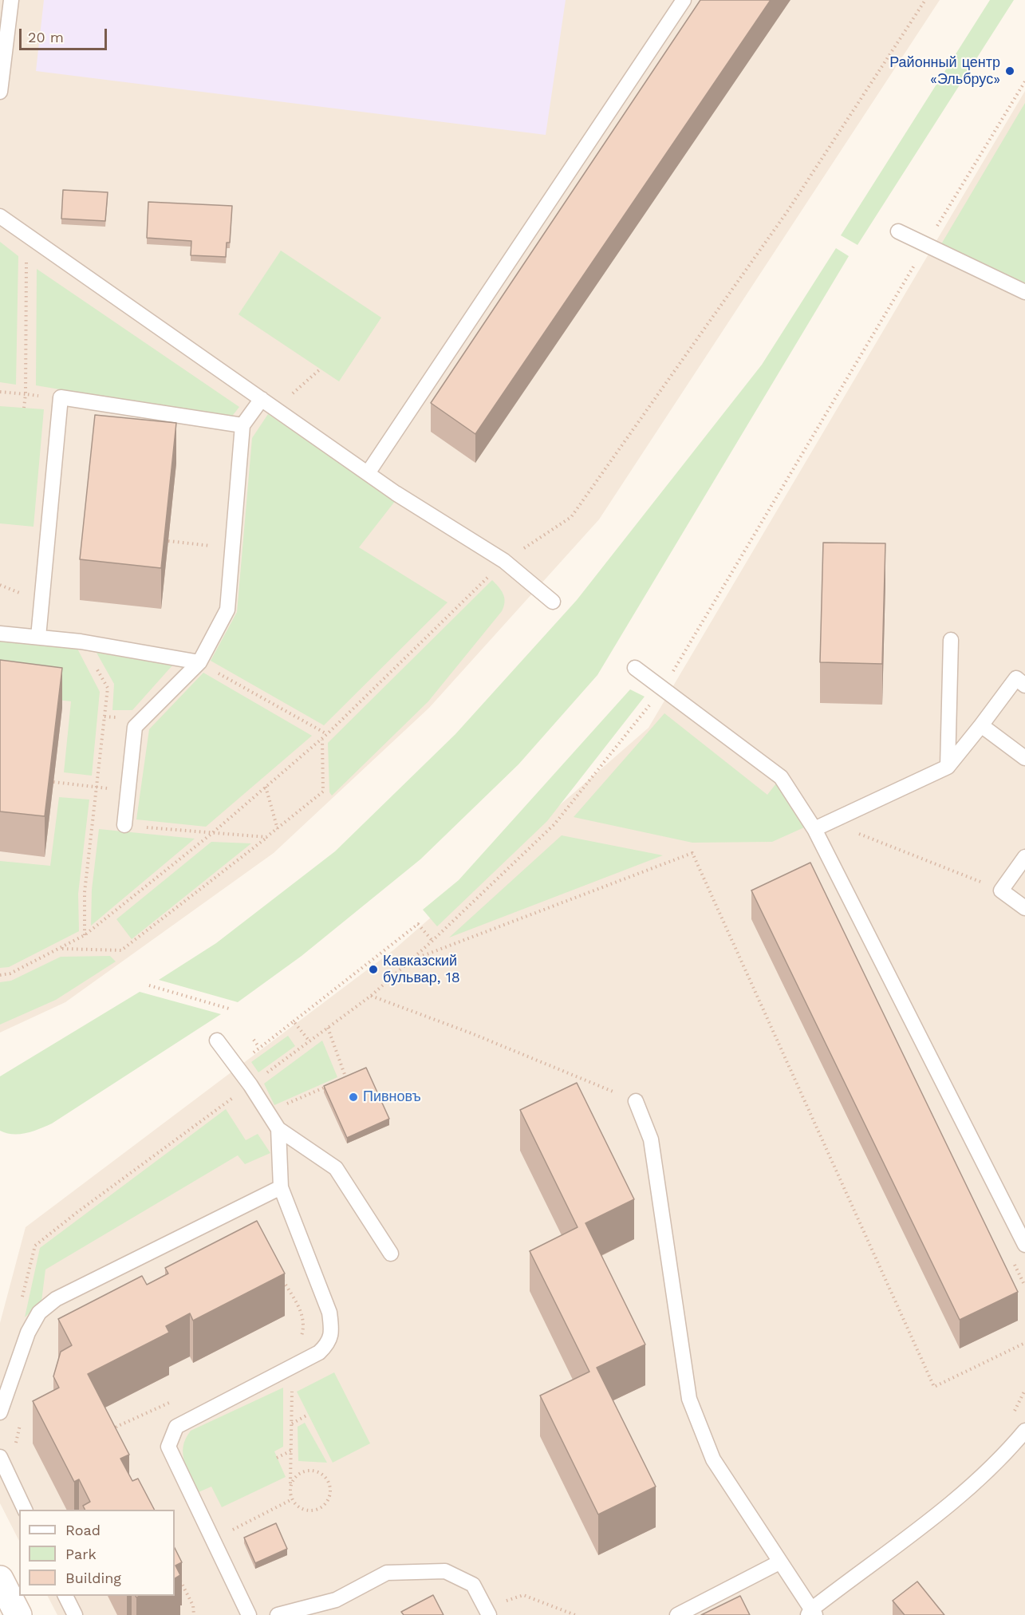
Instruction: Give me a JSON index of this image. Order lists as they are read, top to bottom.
{
  "places": ["Районный центр «Эльбрус»", "Кавказский бульвар, 18", "Пивновъ"],
  "legend": ["Road", "Park", "Building"],
  "scale_bar": "20 m"
}
